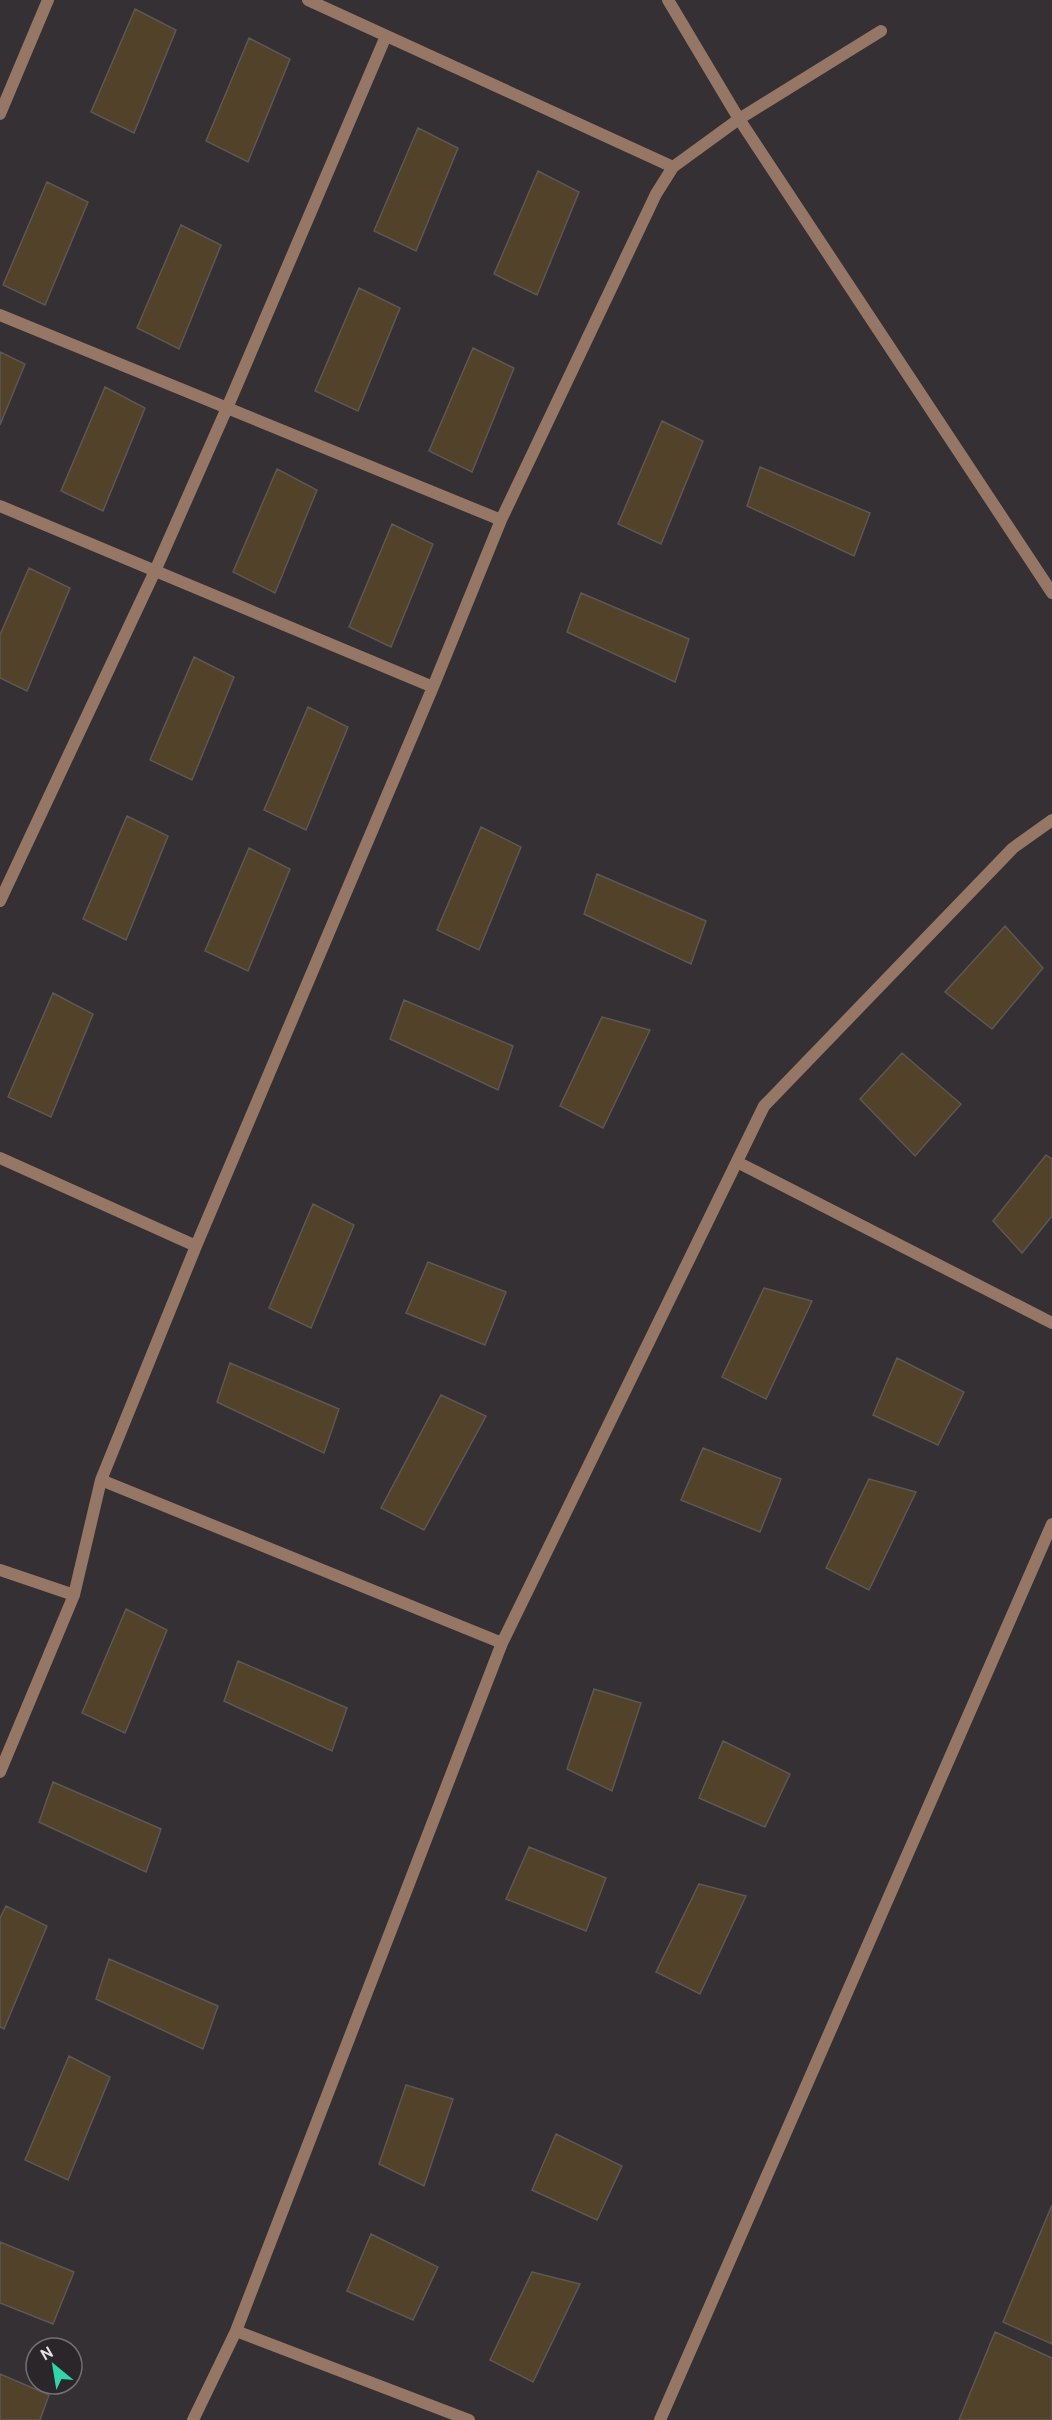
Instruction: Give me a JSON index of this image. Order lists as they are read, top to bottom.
{
  "north": "top left"
}
